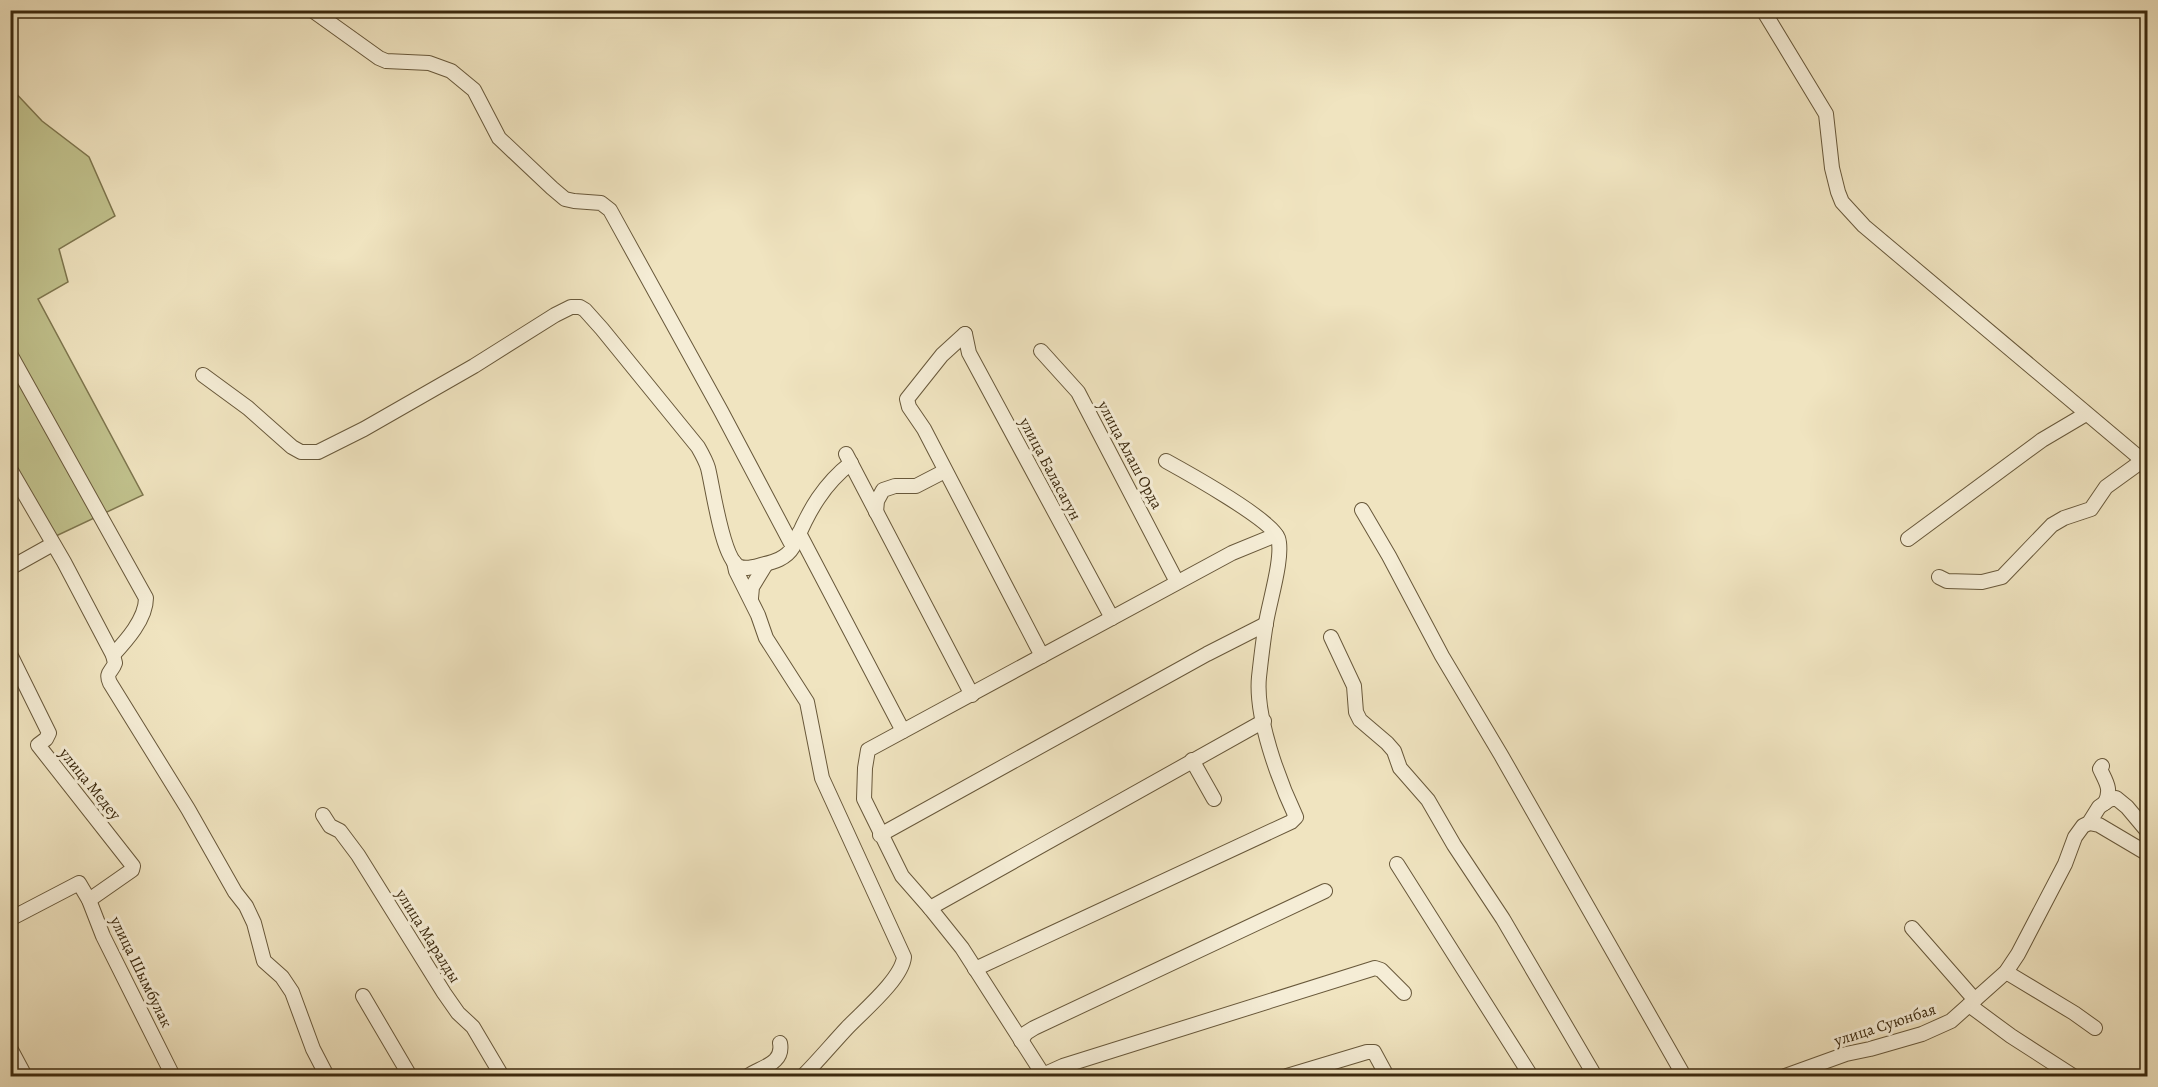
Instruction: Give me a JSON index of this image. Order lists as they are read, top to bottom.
{
  "streets": {
    "street": [
      "улица Алаш Орда",
      "улица Баласагун",
      "улица Медеу",
      "улица Маралды",
      "улица Шымбулак",
      "улица Суюнбая"
    ]
  },
  "crossings": [
    ["улица Медеу", "улица Шымбулак"]
  ]
}
